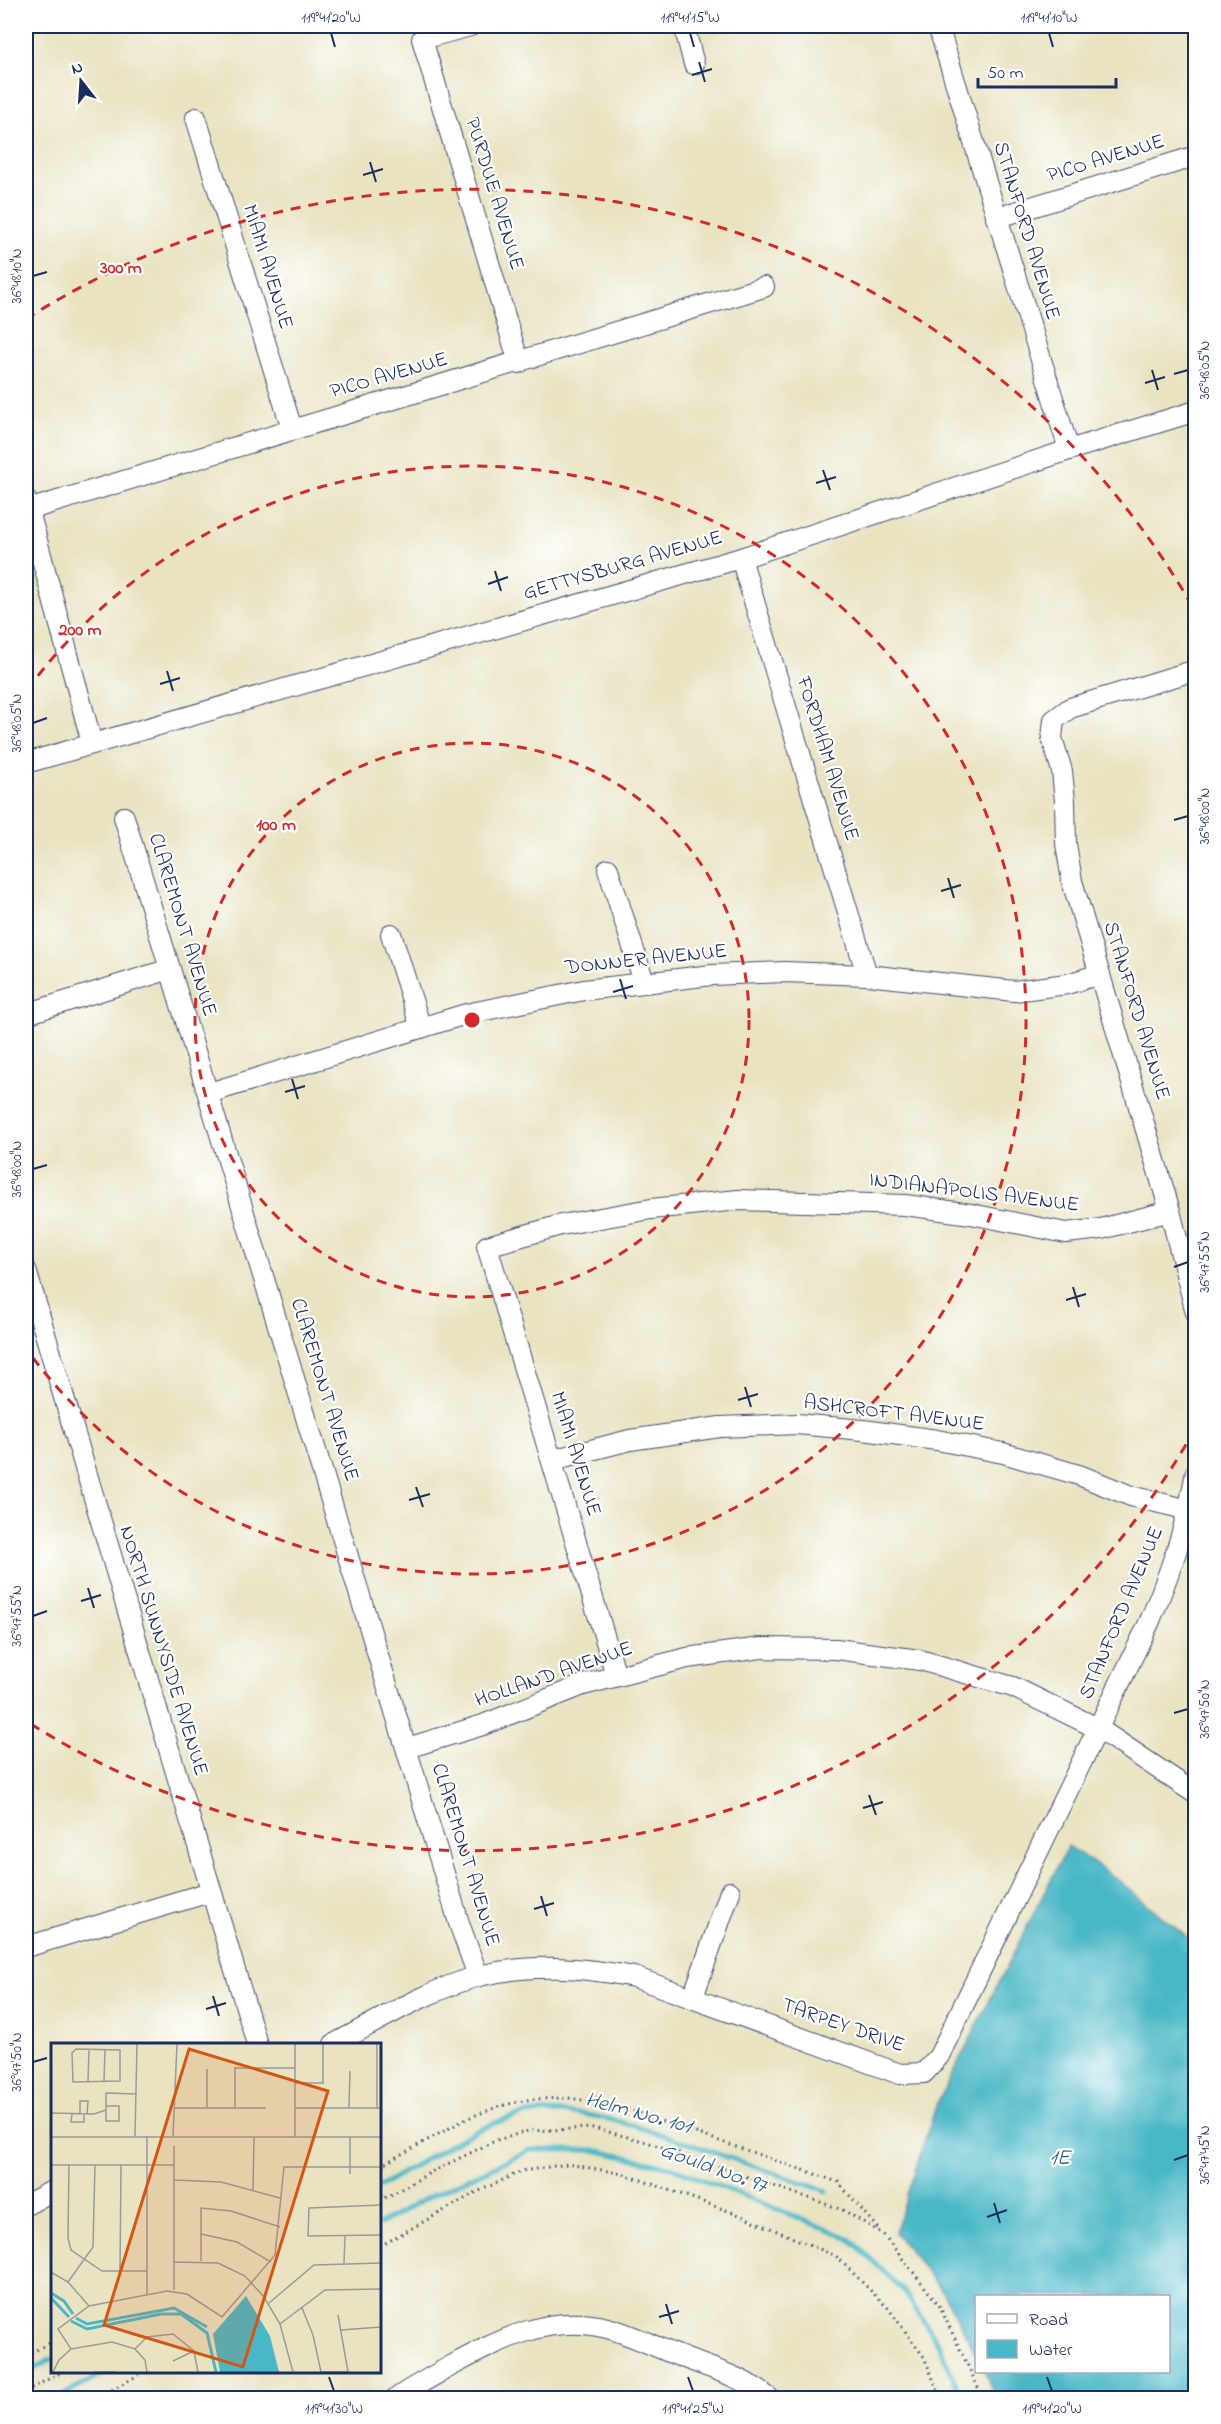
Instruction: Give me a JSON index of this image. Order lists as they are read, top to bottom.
{
  "streets": {
    "street": [
      "PICO AVENUE",
      "PURDUE AVENUE",
      "STANFORD AVENUE",
      "MIAMI AVENUE",
      "GETTYSBURG AVENUE",
      "FORDHAM AVENUE",
      "CLAREMONT AVENUE",
      "DONNER AVENUE",
      "INDIANAPOLIS AVENUE",
      "ASHCROFT AVENUE",
      "NORTH SUNNYSIDE AVENUE",
      "HOLLAND AVENUE",
      "TARPEY DRIVE"
    ]
  },
  "crossings": [
    ["PICO AVENUE", "PURDUE AVENUE"],
    ["PICO AVENUE", "STANFORD AVENUE"],
    ["PICO AVENUE", "MIAMI AVENUE"],
    ["STANFORD AVENUE", "GETTYSBURG AVENUE"],
    ["STANFORD AVENUE", "DONNER AVENUE"],
    ["STANFORD AVENUE", "INDIANAPOLIS AVENUE"],
    ["STANFORD AVENUE", "ASHCROFT AVENUE"],
    ["STANFORD AVENUE", "HOLLAND AVENUE"],
    ["STANFORD AVENUE", "TARPEY DRIVE"],
    ["MIAMI AVENUE", "INDIANAPOLIS AVENUE"],
    ["MIAMI AVENUE", "ASHCROFT AVENUE"],
    ["MIAMI AVENUE", "HOLLAND AVENUE"],
    ["GETTYSBURG AVENUE", "FORDHAM AVENUE"],
    ["FORDHAM AVENUE", "DONNER AVENUE"],
    ["CLAREMONT AVENUE", "DONNER AVENUE"],
    ["CLAREMONT AVENUE", "HOLLAND AVENUE"],
    ["CLAREMONT AVENUE", "TARPEY DRIVE"],
    ["HOLLAND AVENUE", "TARPEY DRIVE"]
  ],
  "water": ["Helm No. 101", "1E", "Gould No. 97"],
  "legend": ["Road", "Water"],
  "scale_bar": "50 m",
  "north": "top",
  "coordinates": [
    "119°41'20\"W",
    "119°41'15\"W",
    "119°41'10\"W",
    "36°48'10\"N",
    "36°48'05\"N",
    "36°48'00\"N",
    "36°47'55\"N",
    "36°47'50\"N",
    "36°47'45\"N",
    "119°41'30\"W",
    "119°41'25\"W"
  ],
  "rings": ["300 m", "200 m", "100 m"]
}
